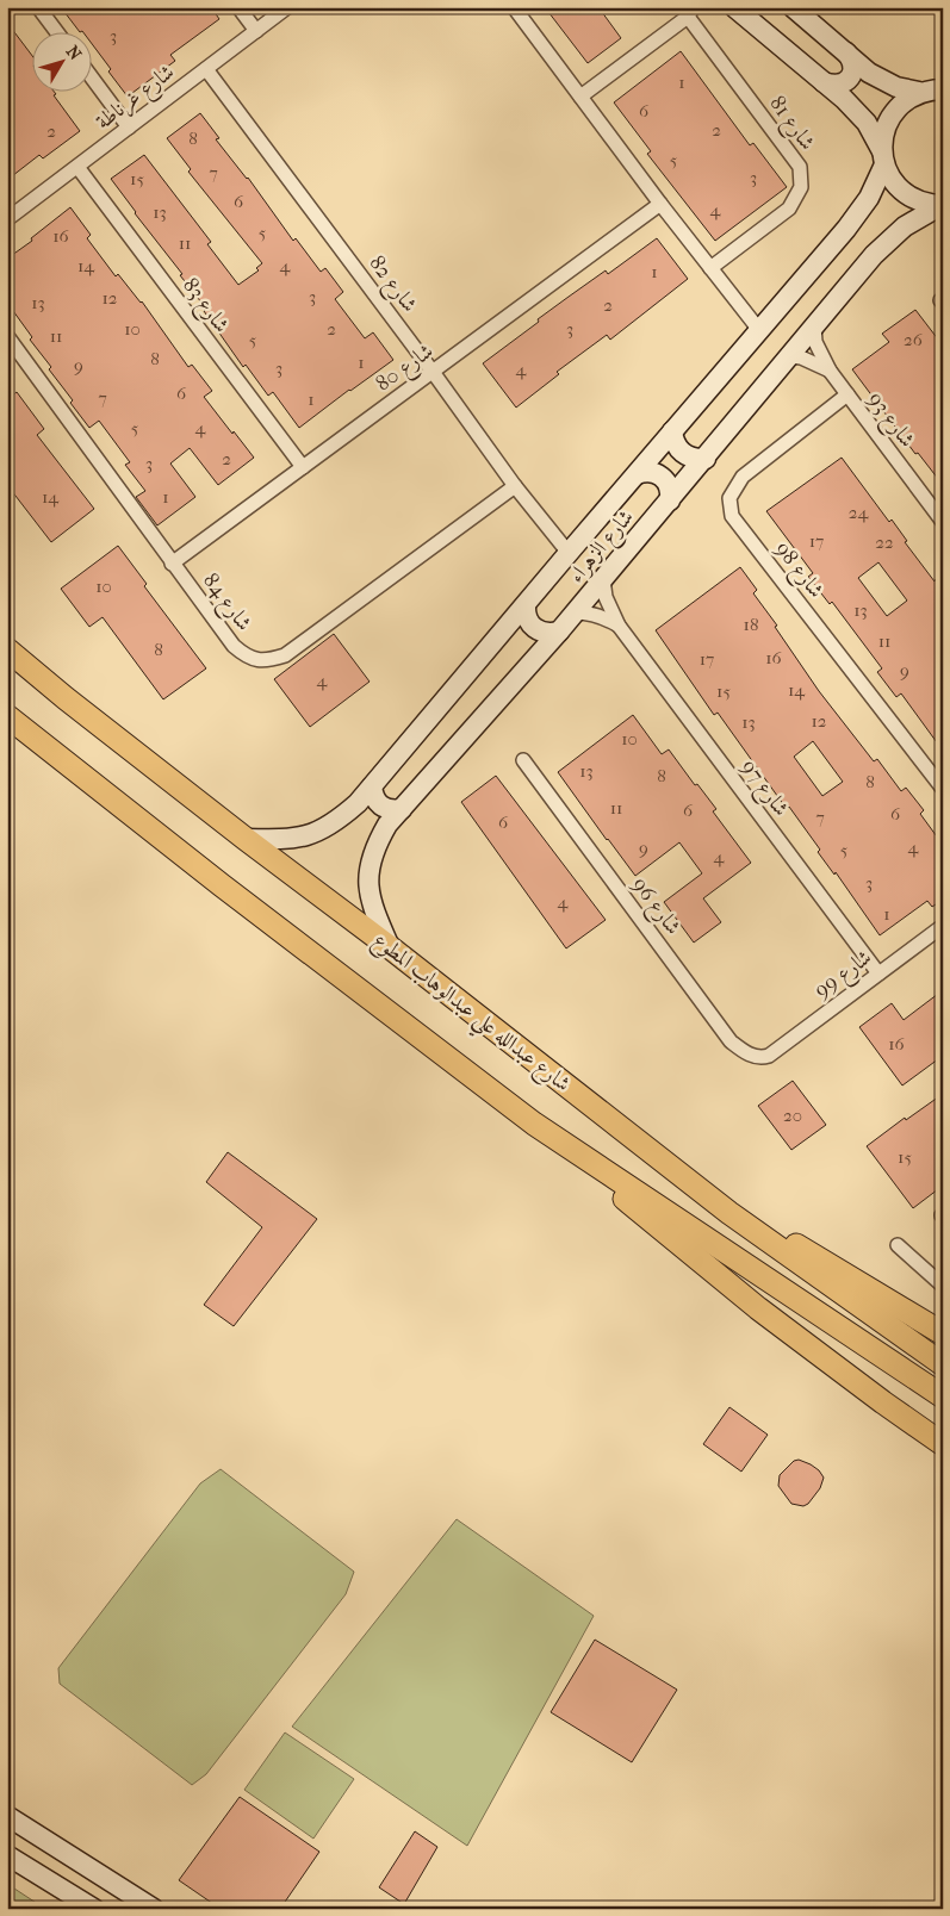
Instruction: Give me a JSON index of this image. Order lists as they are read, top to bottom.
{
  "streets": {
    "main road": ["شارع عبدالله علي عبدالوهاب المطوع"],
    "street": [
      "شارع غرناطة",
      "شارع 81",
      "شارع 82",
      "شارع 83",
      "شارع 80",
      "شارع 93",
      "شارع الزهراء",
      "شارع 98",
      "شارع 84",
      "شارع 97",
      "شارع 96",
      "شارع 99"
    ]
  },
  "crossings": [
    ["شارع غرناطة", "شارع 82"],
    ["شارع غرناطة", "شارع 83"],
    ["شارع 82", "شارع 80"],
    ["شارع 82", "شارع الزهراء"],
    ["شارع 82", "شارع 84"],
    ["شارع 83", "شارع 80"],
    ["شارع 80", "شارع 84"],
    ["شارع 93", "شارع الزهراء"],
    ["شارع 93", "شارع 98"],
    ["شارع الزهراء", "شارع 97"],
    ["شارع الزهراء", "شارع عبدالله علي عبدالوهاب المطوع"],
    ["شارع 97", "شارع 99"],
    ["شارع 96", "شارع 99"]
  ],
  "house_numbers": [
    "3",
    "1",
    "6",
    "2",
    "2",
    "8",
    "5",
    "7",
    "3",
    "15",
    "6",
    "4",
    "13",
    "5",
    "16",
    "11",
    "14",
    "4",
    "1",
    "3",
    "12",
    "13",
    "2",
    "10",
    "2",
    "3",
    "11",
    "5",
    "26",
    "8",
    "1",
    "9",
    "3",
    "4",
    "6",
    "7",
    "1",
    "5",
    "4",
    "2",
    "3",
    "14",
    "1",
    "24",
    "17",
    "22",
    "10",
    "13",
    "18",
    "11",
    "8",
    "16",
    "17",
    "9",
    "4",
    "14",
    "15",
    "12",
    "13",
    "10",
    "13",
    "8",
    "8",
    "11",
    "6",
    "6",
    "7",
    "6",
    "4",
    "9",
    "5",
    "4",
    "3",
    "4",
    "1",
    "16",
    "20",
    "15"
  ],
  "north": "top right"
}
